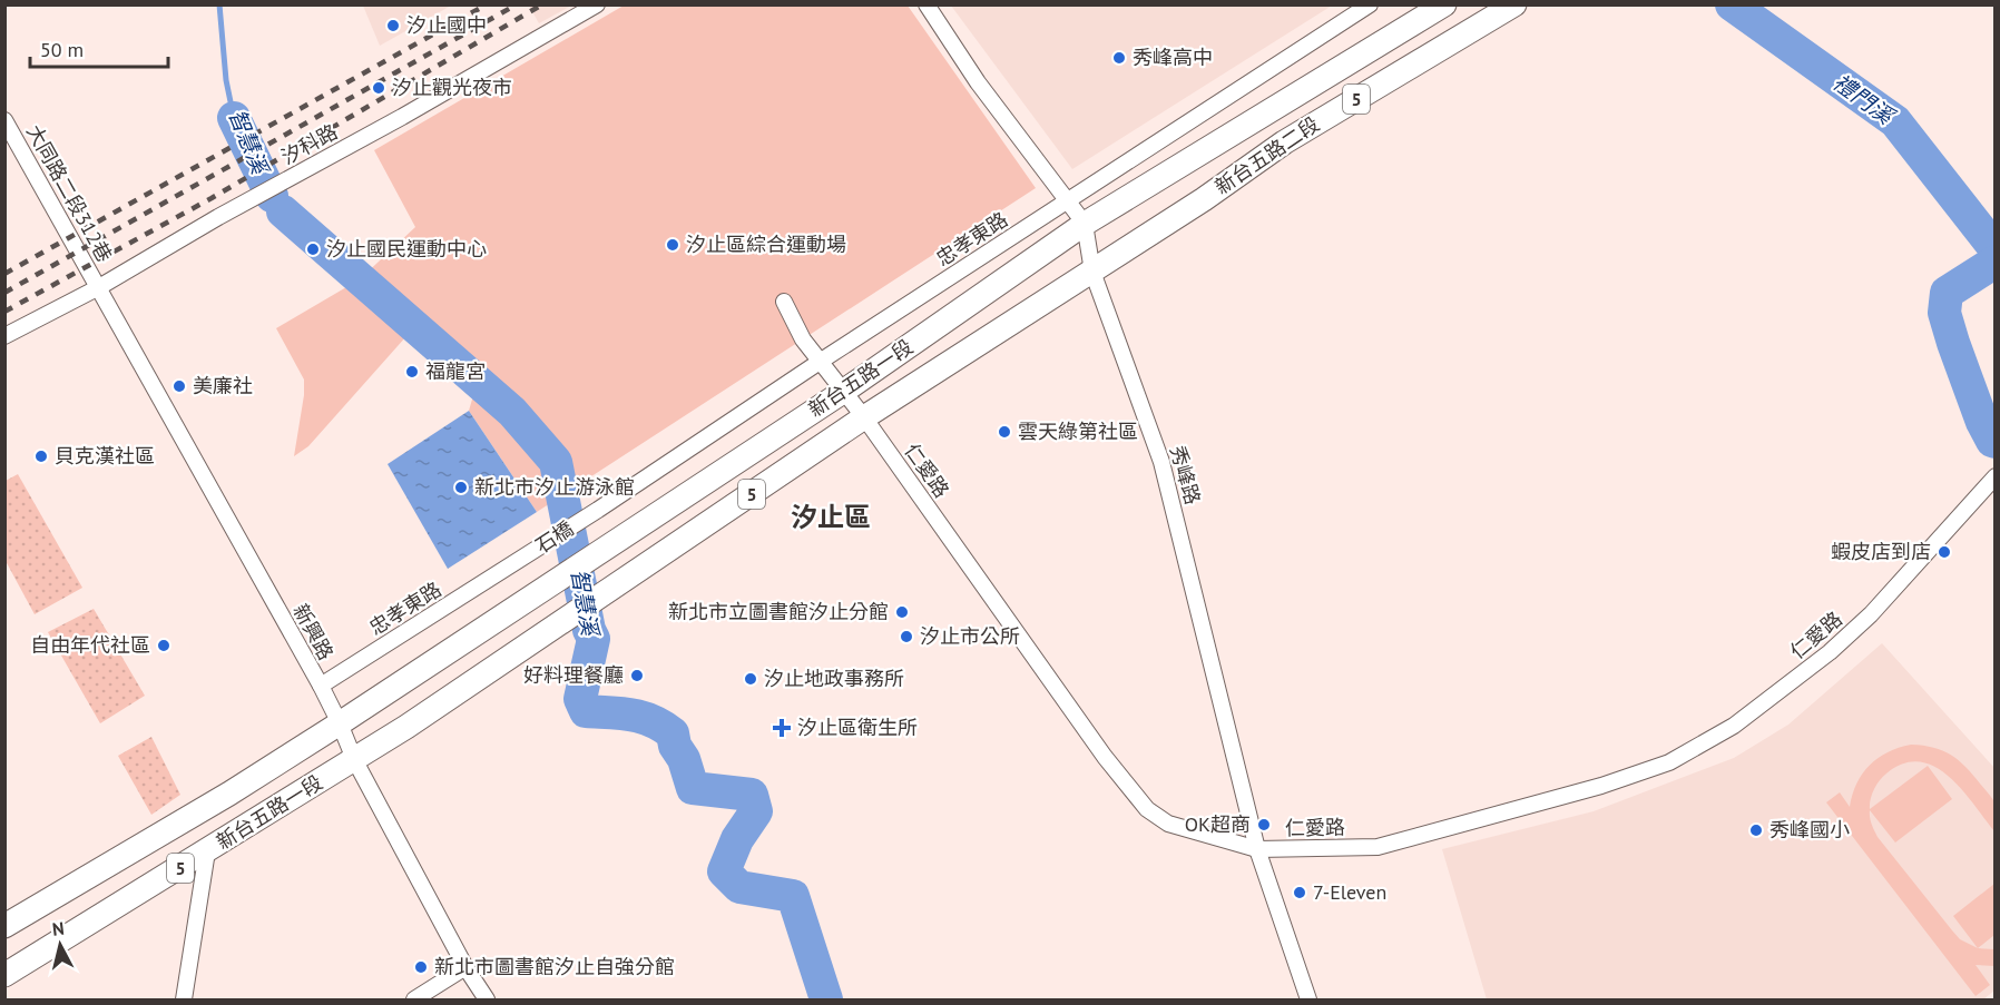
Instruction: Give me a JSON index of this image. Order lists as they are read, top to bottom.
{
  "streets": {
    "main road": [
      "5",
      "新台五路二段",
      "新台五路一段",
      "石橋"
    ],
    "street": [
      "汐科路",
      "大同路二段312巷",
      "忠孝東路",
      "仁愛路",
      "秀峰路",
      "新興路"
    ]
  },
  "crossings": [
    ["汐科路", "大同路二段312巷"],
    ["汐科路", "新興路"],
    ["新台五路二段", "新台五路一段"],
    ["新台五路二段", "秀峰路"],
    ["大同路二段312巷", "新興路"],
    ["忠孝東路", "仁愛路"],
    ["忠孝東路", "秀峰路"],
    ["忠孝東路", "石橋"],
    ["忠孝東路", "新興路"],
    ["新台五路一段", "仁愛路"],
    ["新台五路一段", "秀峰路"],
    ["新台五路一段", "石橋"],
    ["新台五路一段", "新興路"],
    ["仁愛路", "秀峰路"]
  ],
  "districts": ["汐止區"],
  "water": ["禮門溪", "智慧溪"],
  "places": {
    "other": [
      "汐止國中",
      "秀峰高中",
      "汐止觀光夜市",
      "汐止區綜合運動場",
      "汐止國民運動中心",
      "福龍宮",
      "美廉社",
      "雲天綠第社區",
      "貝克漢社區",
      "新北市汐止游泳館",
      "蝦皮店到店",
      "新北市立圖書館汐止分館",
      "汐止市公所",
      "自由年代社區",
      "好料理餐廳",
      "汐止地政事務所",
      "OK超商",
      "秀峰國小",
      "7-Eleven",
      "新北市圖書館汐止自強分館"
    ],
    "health": ["汐止區衛生所"]
  },
  "scale_bar": "50 m",
  "north": "top"
}
